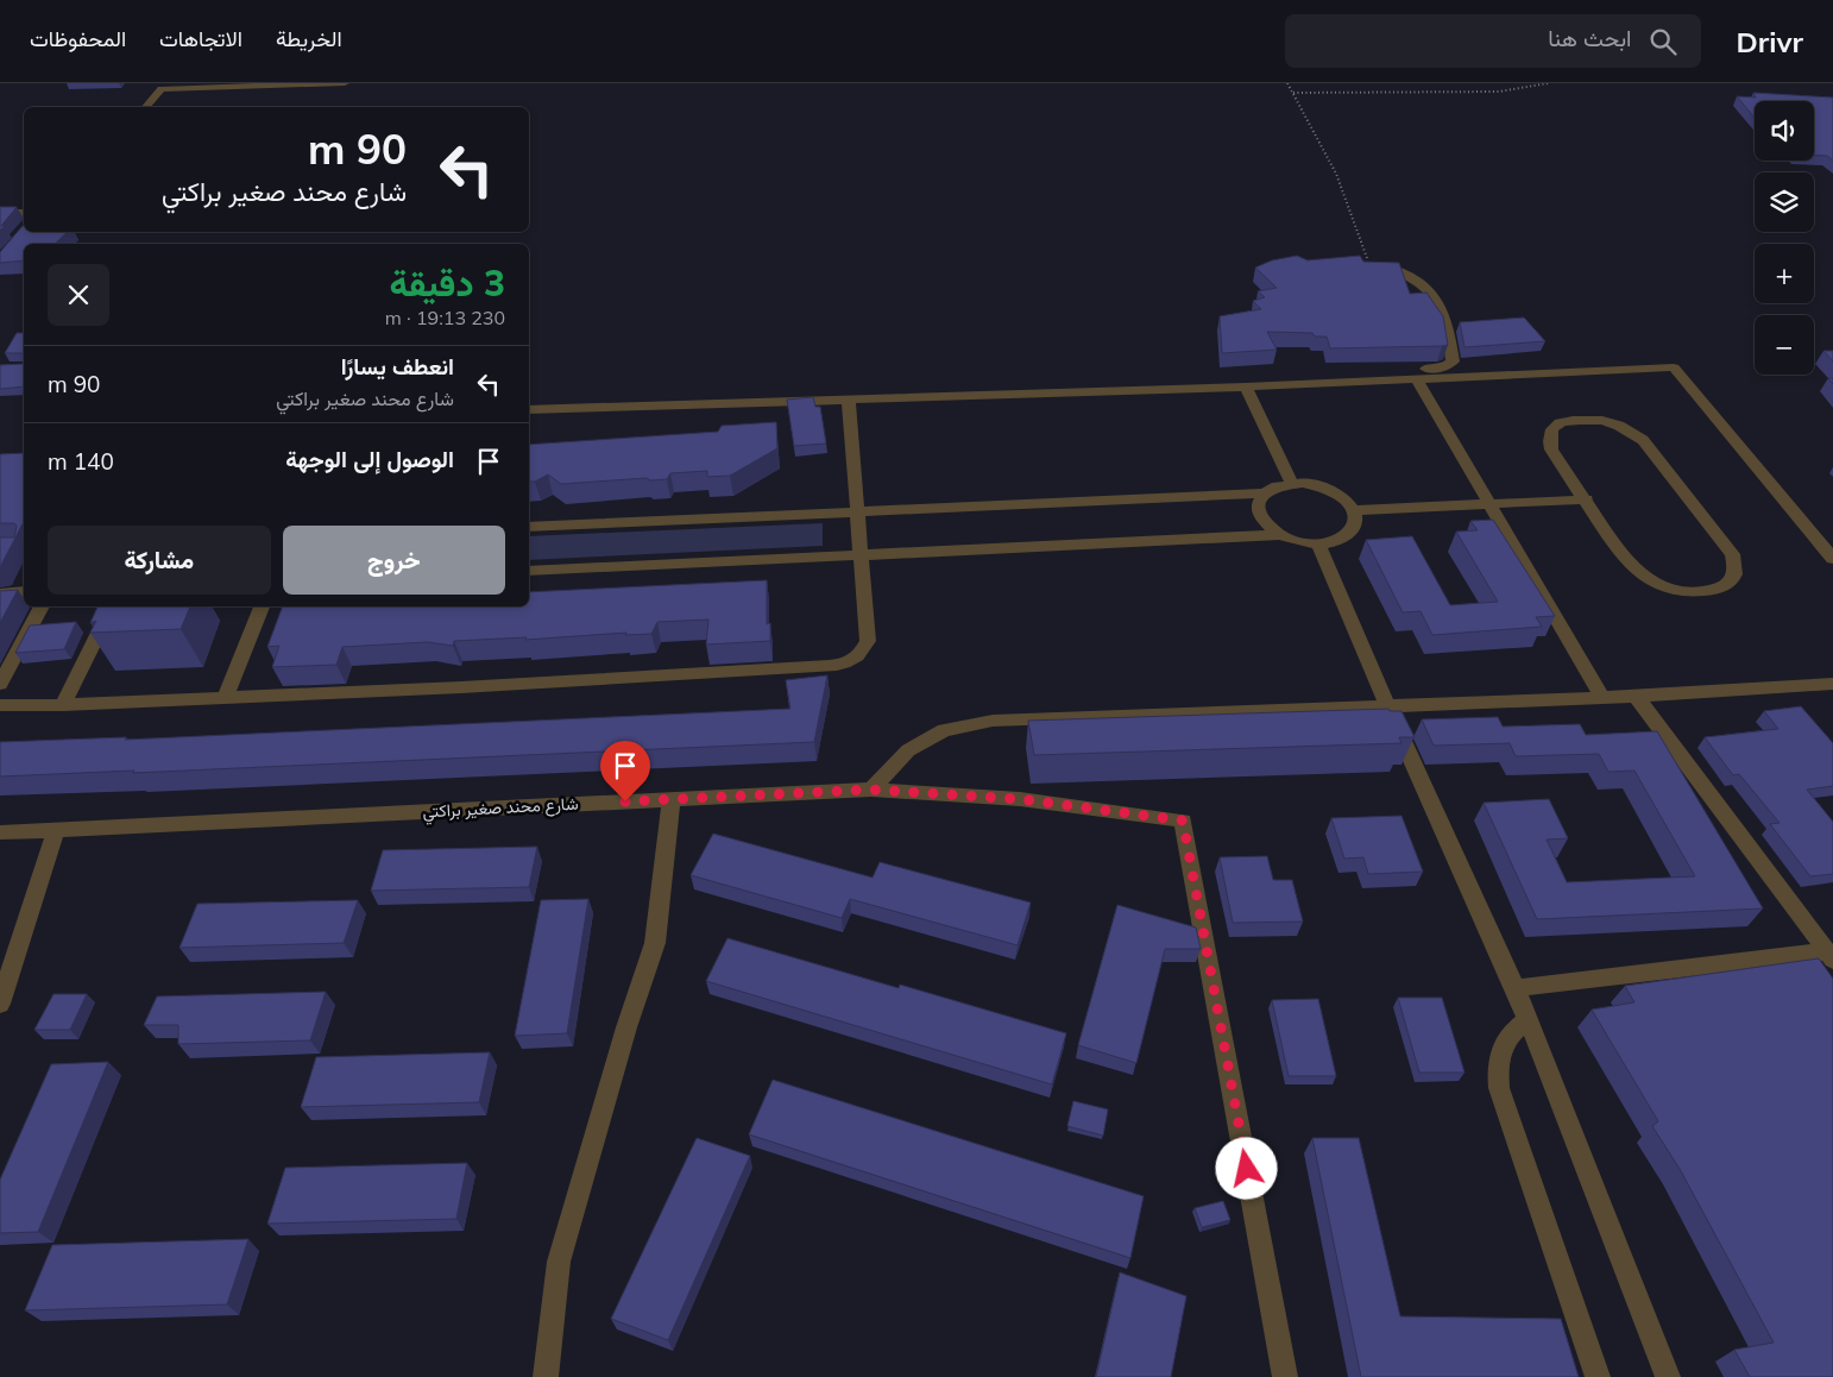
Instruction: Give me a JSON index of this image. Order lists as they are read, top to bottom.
{
  "streets": {
    "street": ["شارع محند صغير براكتي"]
  },
  "page": {
    "header": "Drivr",
    "search": "ابحث هنا",
    "nav": ["الخريطة", "الاتجاهات", "المحفوظات"],
    "map_buttons": ["+", "−"],
    "turn": ["90 m", "شارع محند صغير براكتي"],
    "heading": ["3 دقيقة", "230 m · 19:13"],
    "list": [
      {
        "name": "انعطف يسارًا",
        "note": "شارع محند صغير براكتي",
        "value": "90 m"
      },
      {
        "name": "الوصول إلى الوجهة",
        "value": "140 m"
      }
    ],
    "buttons": ["خروج", "مشاركة"]
  }
}
